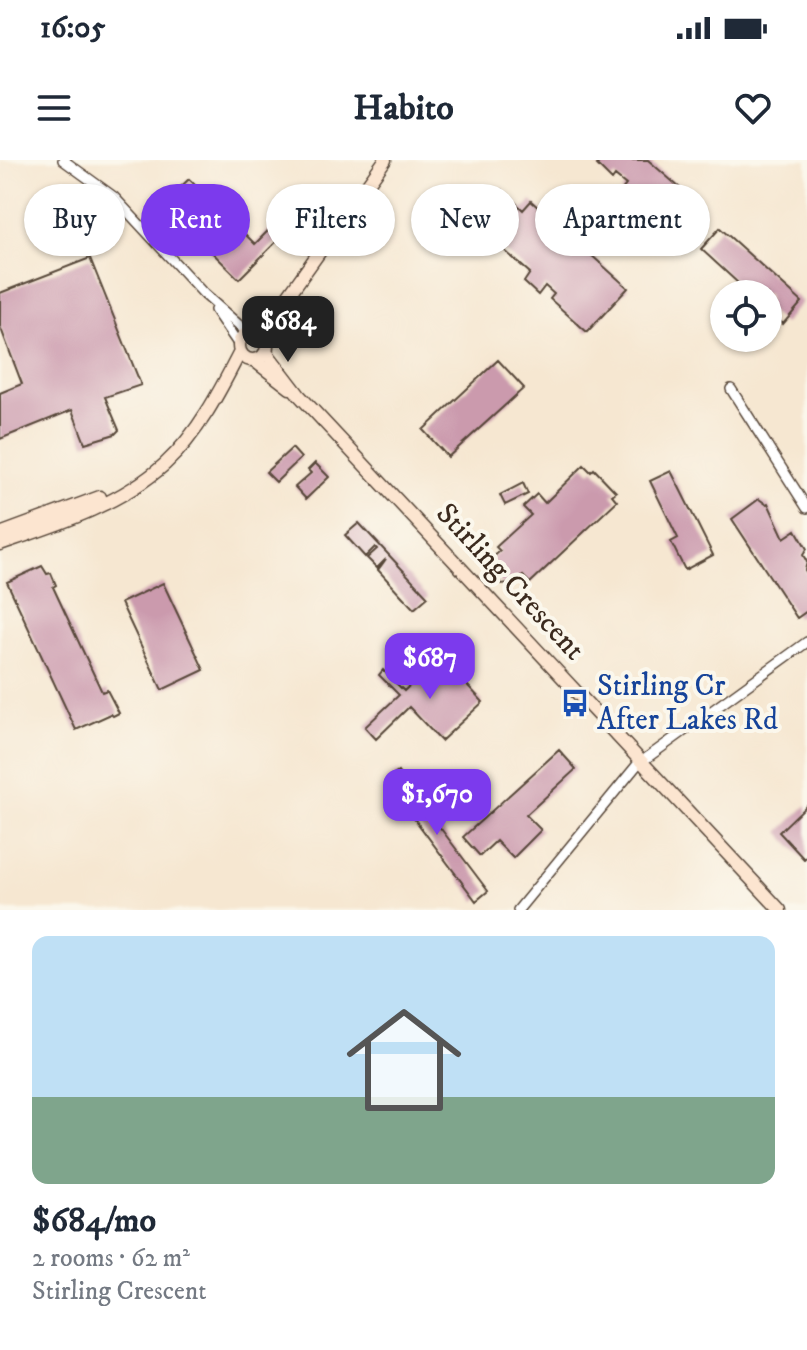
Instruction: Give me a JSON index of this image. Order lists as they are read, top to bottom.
{
  "streets": {
    "main road": ["Stirling Crescent"]
  },
  "places": {
    "bus stop": ["Stirling Cr After Lakes Rd"]
  },
  "page": {
    "status": "16:05",
    "header": "Habito",
    "chip": [
      "Buy",
      "Rent",
      "Filters",
      "New",
      "Apartment"
    ],
    "price": ["$684", "$687", "$1,670"],
    "list": [
      {
        "name": "$684/mo",
        "note": "2 rooms · 62 m² · Stirling Crescent"
      }
    ]
  }
}
